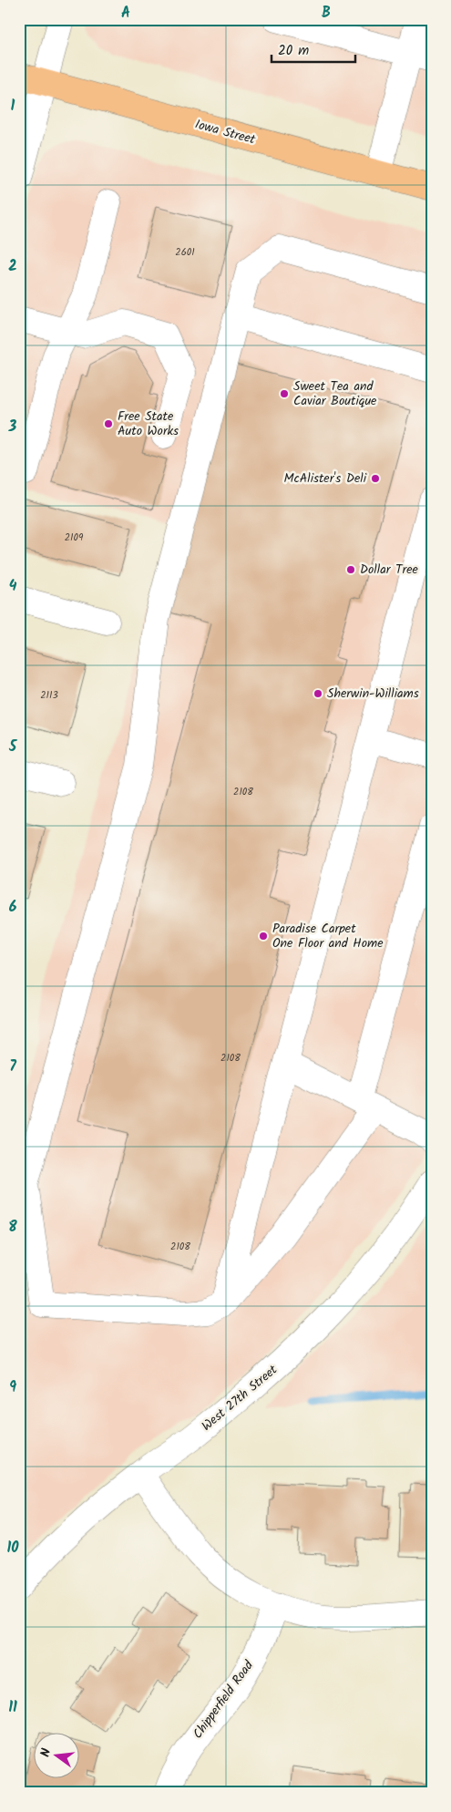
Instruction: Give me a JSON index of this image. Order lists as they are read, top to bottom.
{
  "streets": {
    "highway": ["Iowa Street"],
    "street": ["West 27th Street", "Chipperfield Road"]
  },
  "places": [
    "Sweet Tea and Caviar Boutique",
    "Free State Auto Works",
    "McAlister's Deli",
    "Dollar Tree",
    "Sherwin-Williams",
    "Paradise Carpet One Floor and Home"
  ],
  "house_numbers": [
    "2601",
    "2109",
    "2113",
    "2108",
    "2108",
    "2108"
  ],
  "scale_bar": "20 m",
  "north": "left",
  "grid": {
    "columns": ["A", "B"],
    "rows": [
      "1",
      "2",
      "3",
      "4",
      "5",
      "6",
      "7",
      "8",
      "9",
      "10",
      "11"
    ]
  }
}
